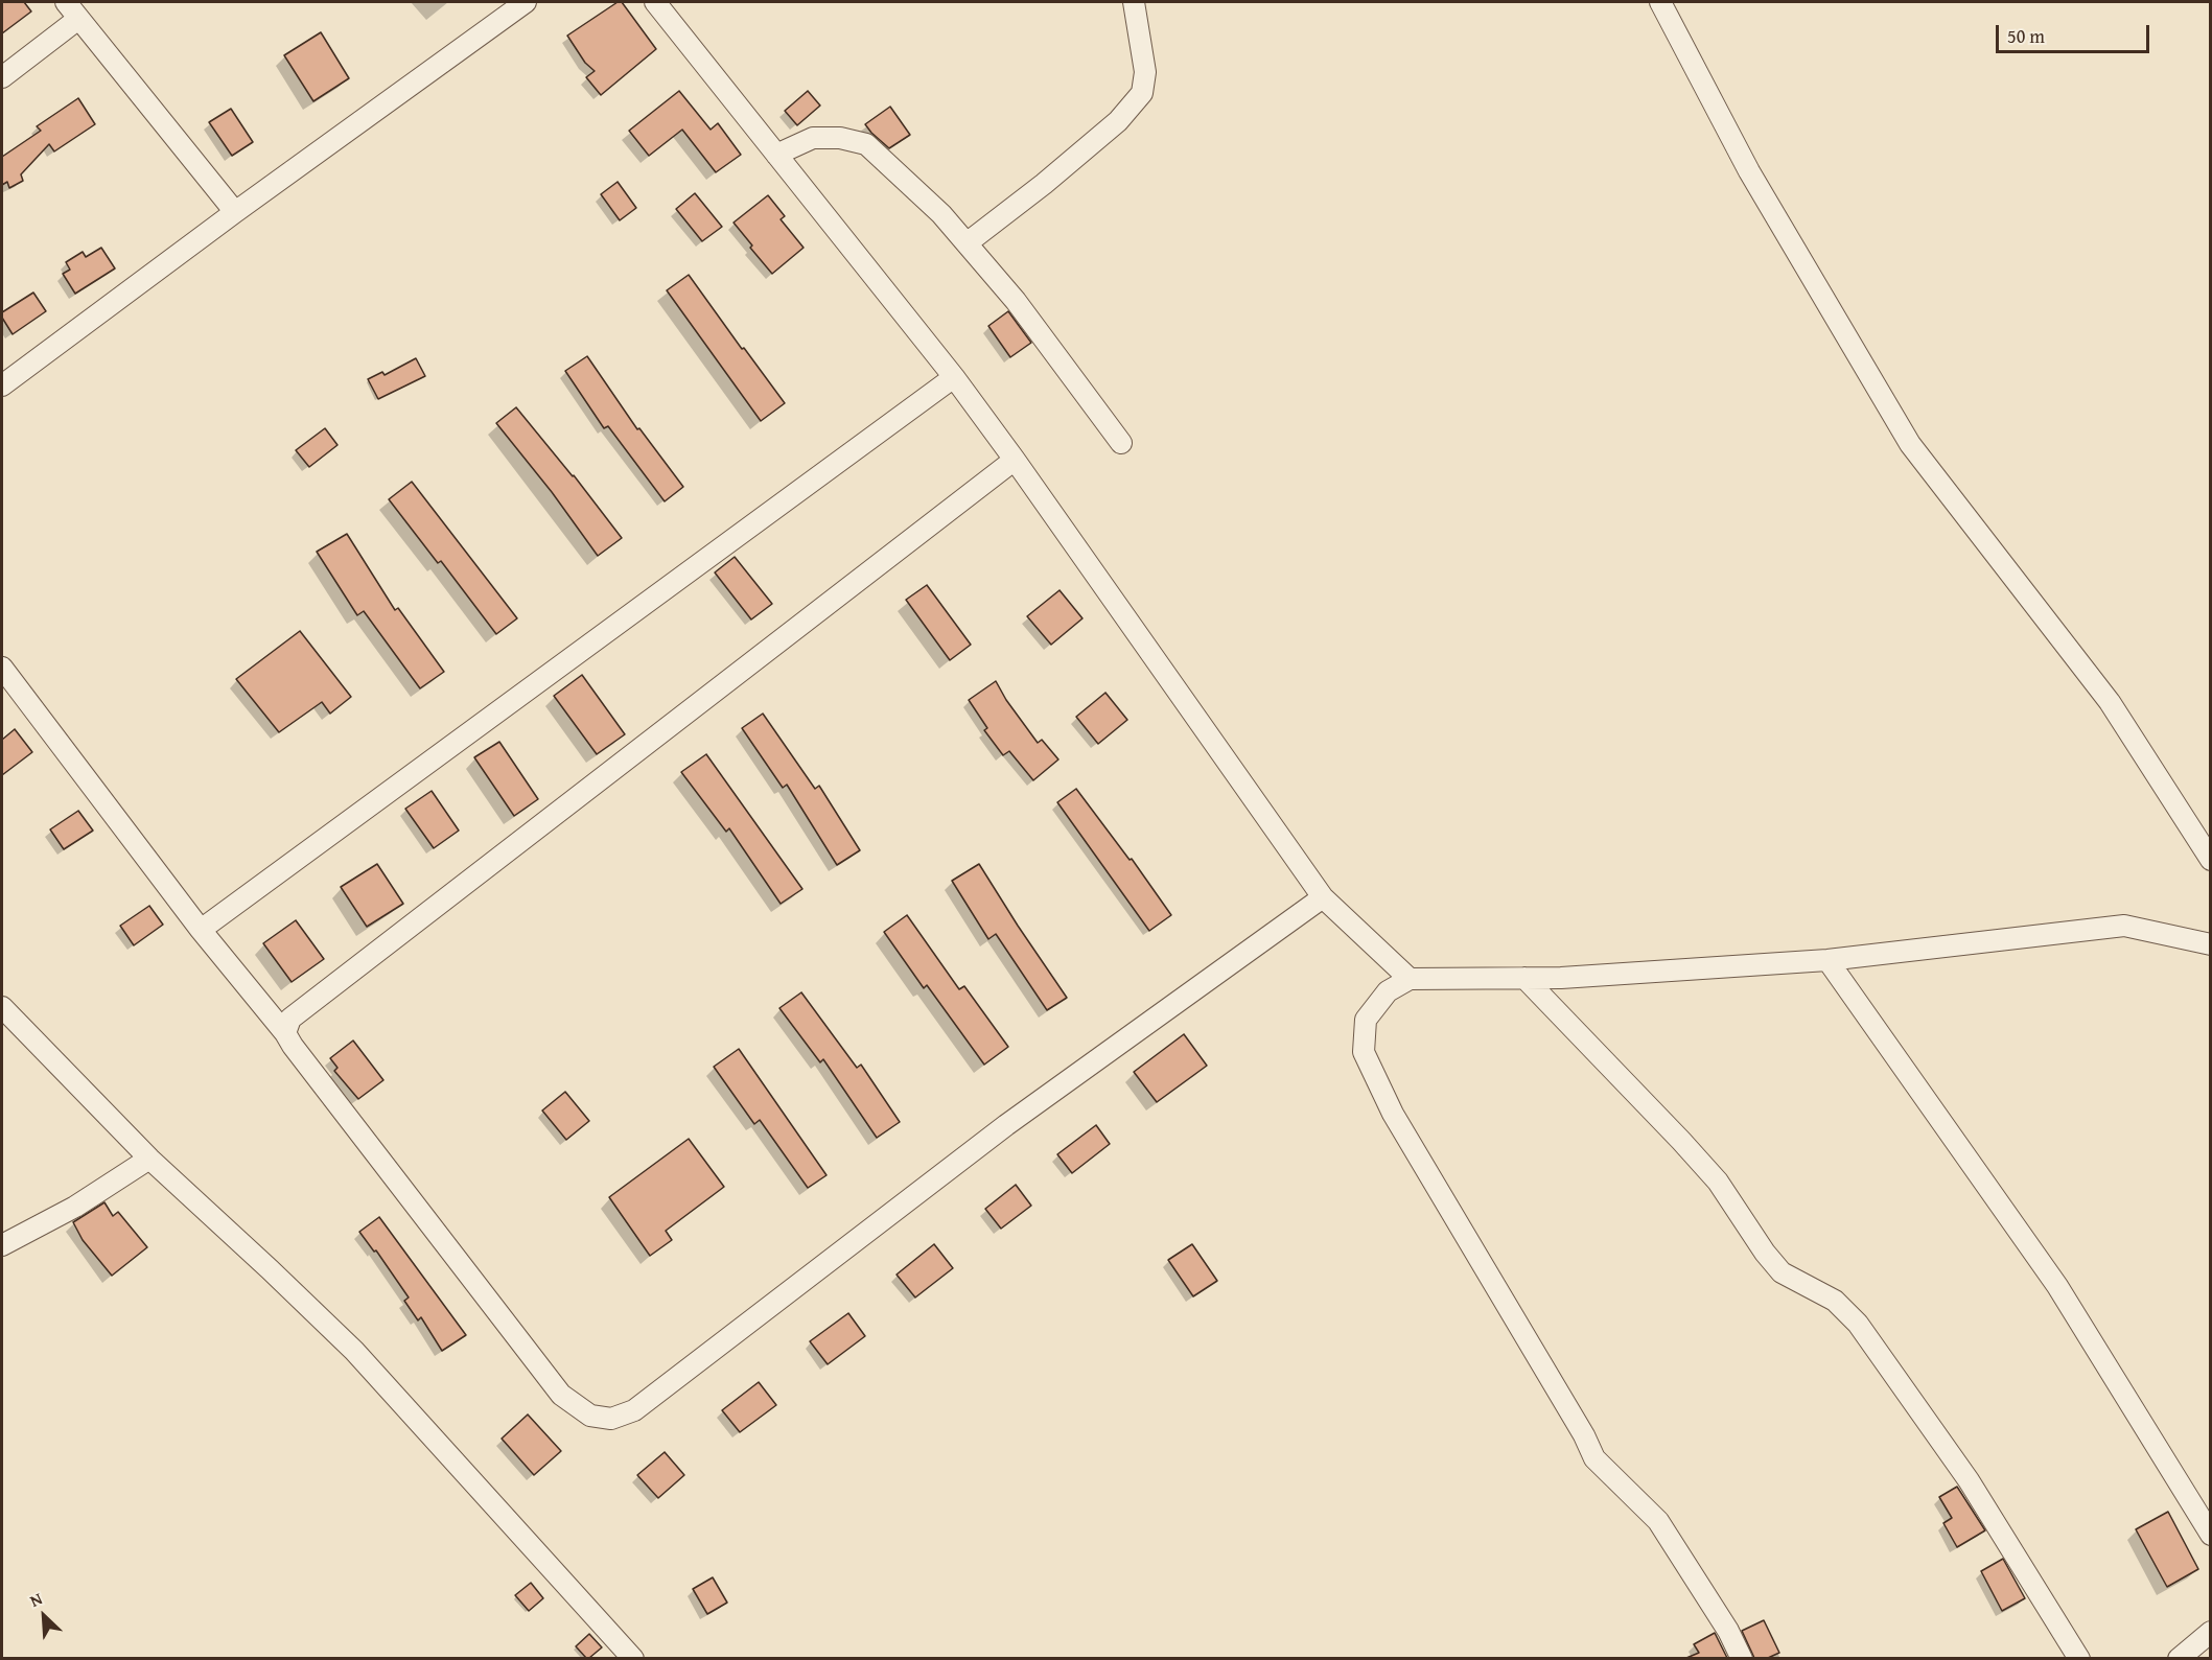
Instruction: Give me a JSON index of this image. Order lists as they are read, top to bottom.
{
  "scale_bar": "50 m",
  "north": "top left"
}
